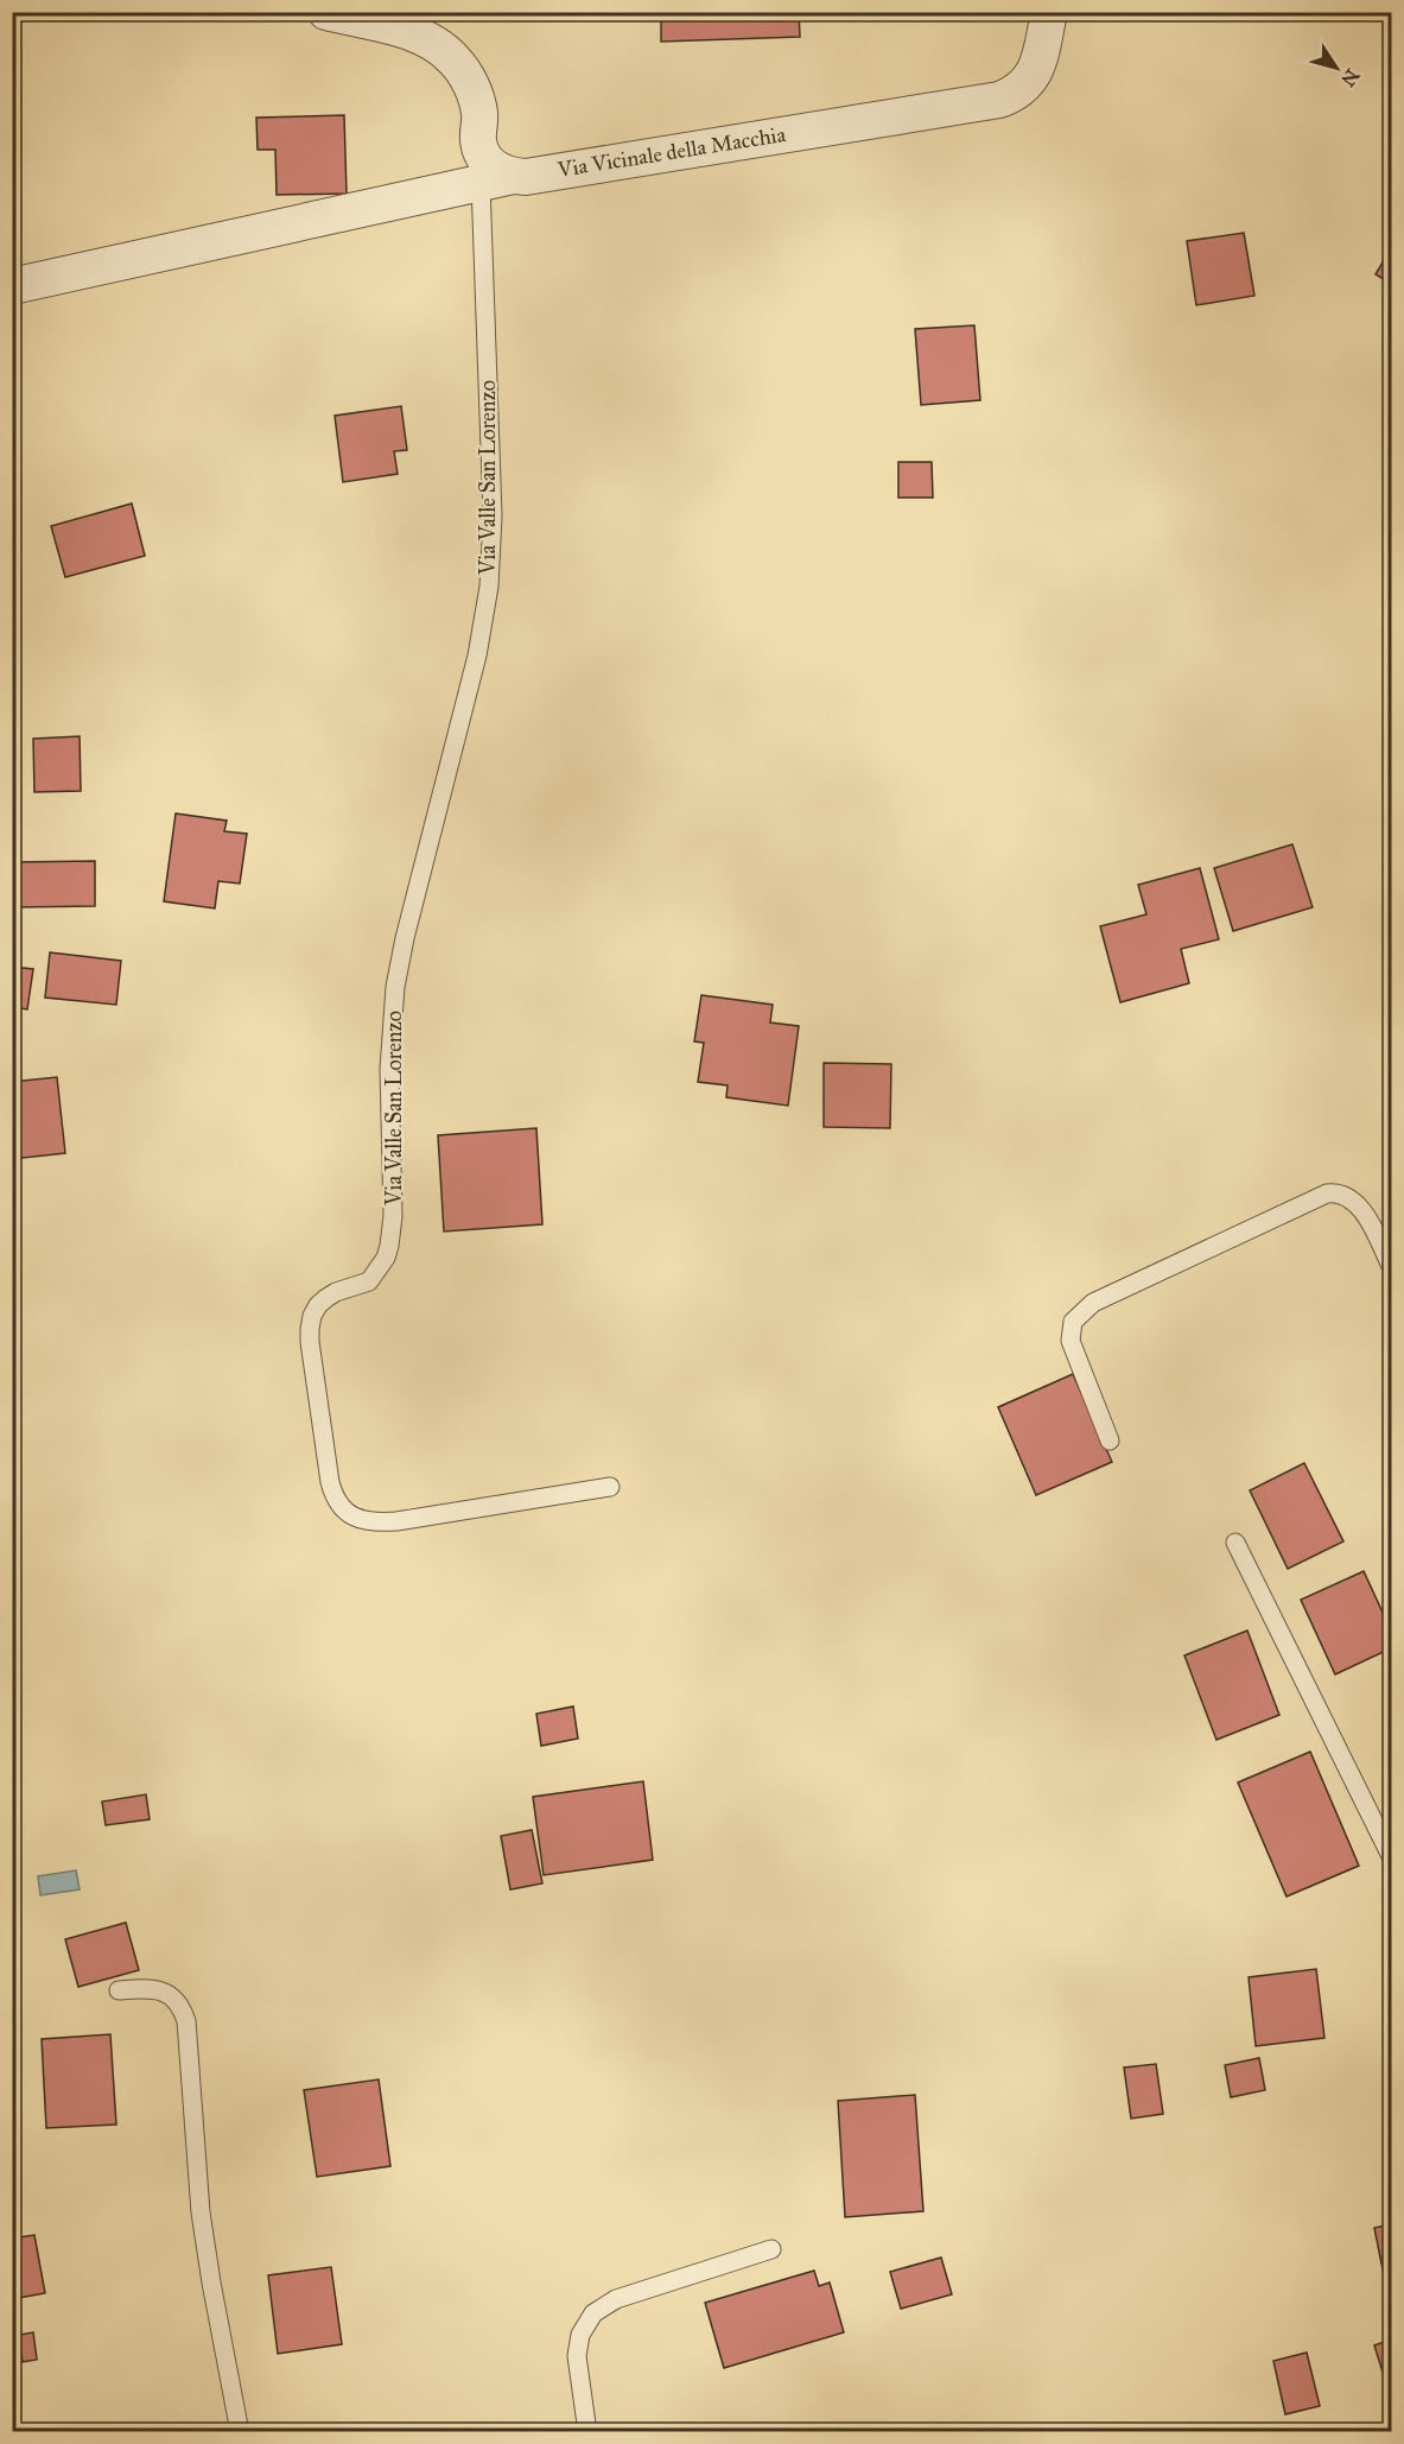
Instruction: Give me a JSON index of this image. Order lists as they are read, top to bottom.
{
  "streets": {
    "street": ["Via Vicinale della Macchia"],
    "lane": ["Via Valle San Lorenzo"]
  },
  "crossings": [
    ["Via Vicinale della Macchia", "Via Valle San Lorenzo"]
  ],
  "north": "bottom right"
}
